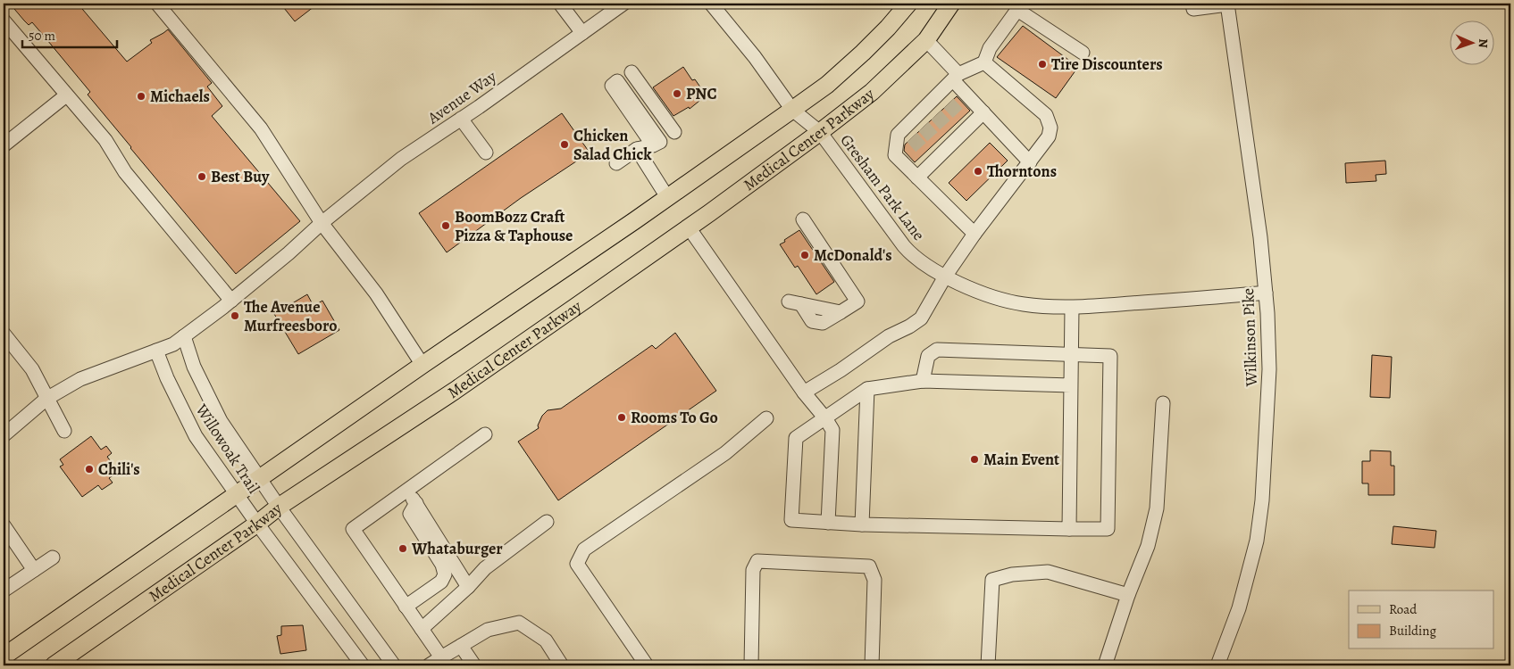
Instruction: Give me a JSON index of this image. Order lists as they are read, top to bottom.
{
  "streets": {
    "main road": ["Medical Center Parkway"],
    "street": [
      "Avenue Way",
      "Gresham Park Lane",
      "Wilkinson Pike",
      "Willowoak Trail"
    ]
  },
  "crossings": [
    ["Avenue Way", "Willowoak Trail"],
    ["Medical Center Parkway", "Gresham Park Lane"],
    ["Medical Center Parkway", "Willowoak Trail"],
    ["Gresham Park Lane", "Wilkinson Pike"]
  ],
  "places": [
    "Tire Discounters",
    "PNC",
    "Michaels",
    "Chicken Salad Chick",
    "Thorntons",
    "Best Buy",
    "BoomBozz Craft Pizza & Taphouse",
    "McDonald's",
    "The Avenue Murfreesboro",
    "Rooms To Go",
    "Main Event",
    "Chili's",
    "Whataburger"
  ],
  "legend": ["Road", "Building"],
  "scale_bar": "50 m",
  "north": "right"
}
